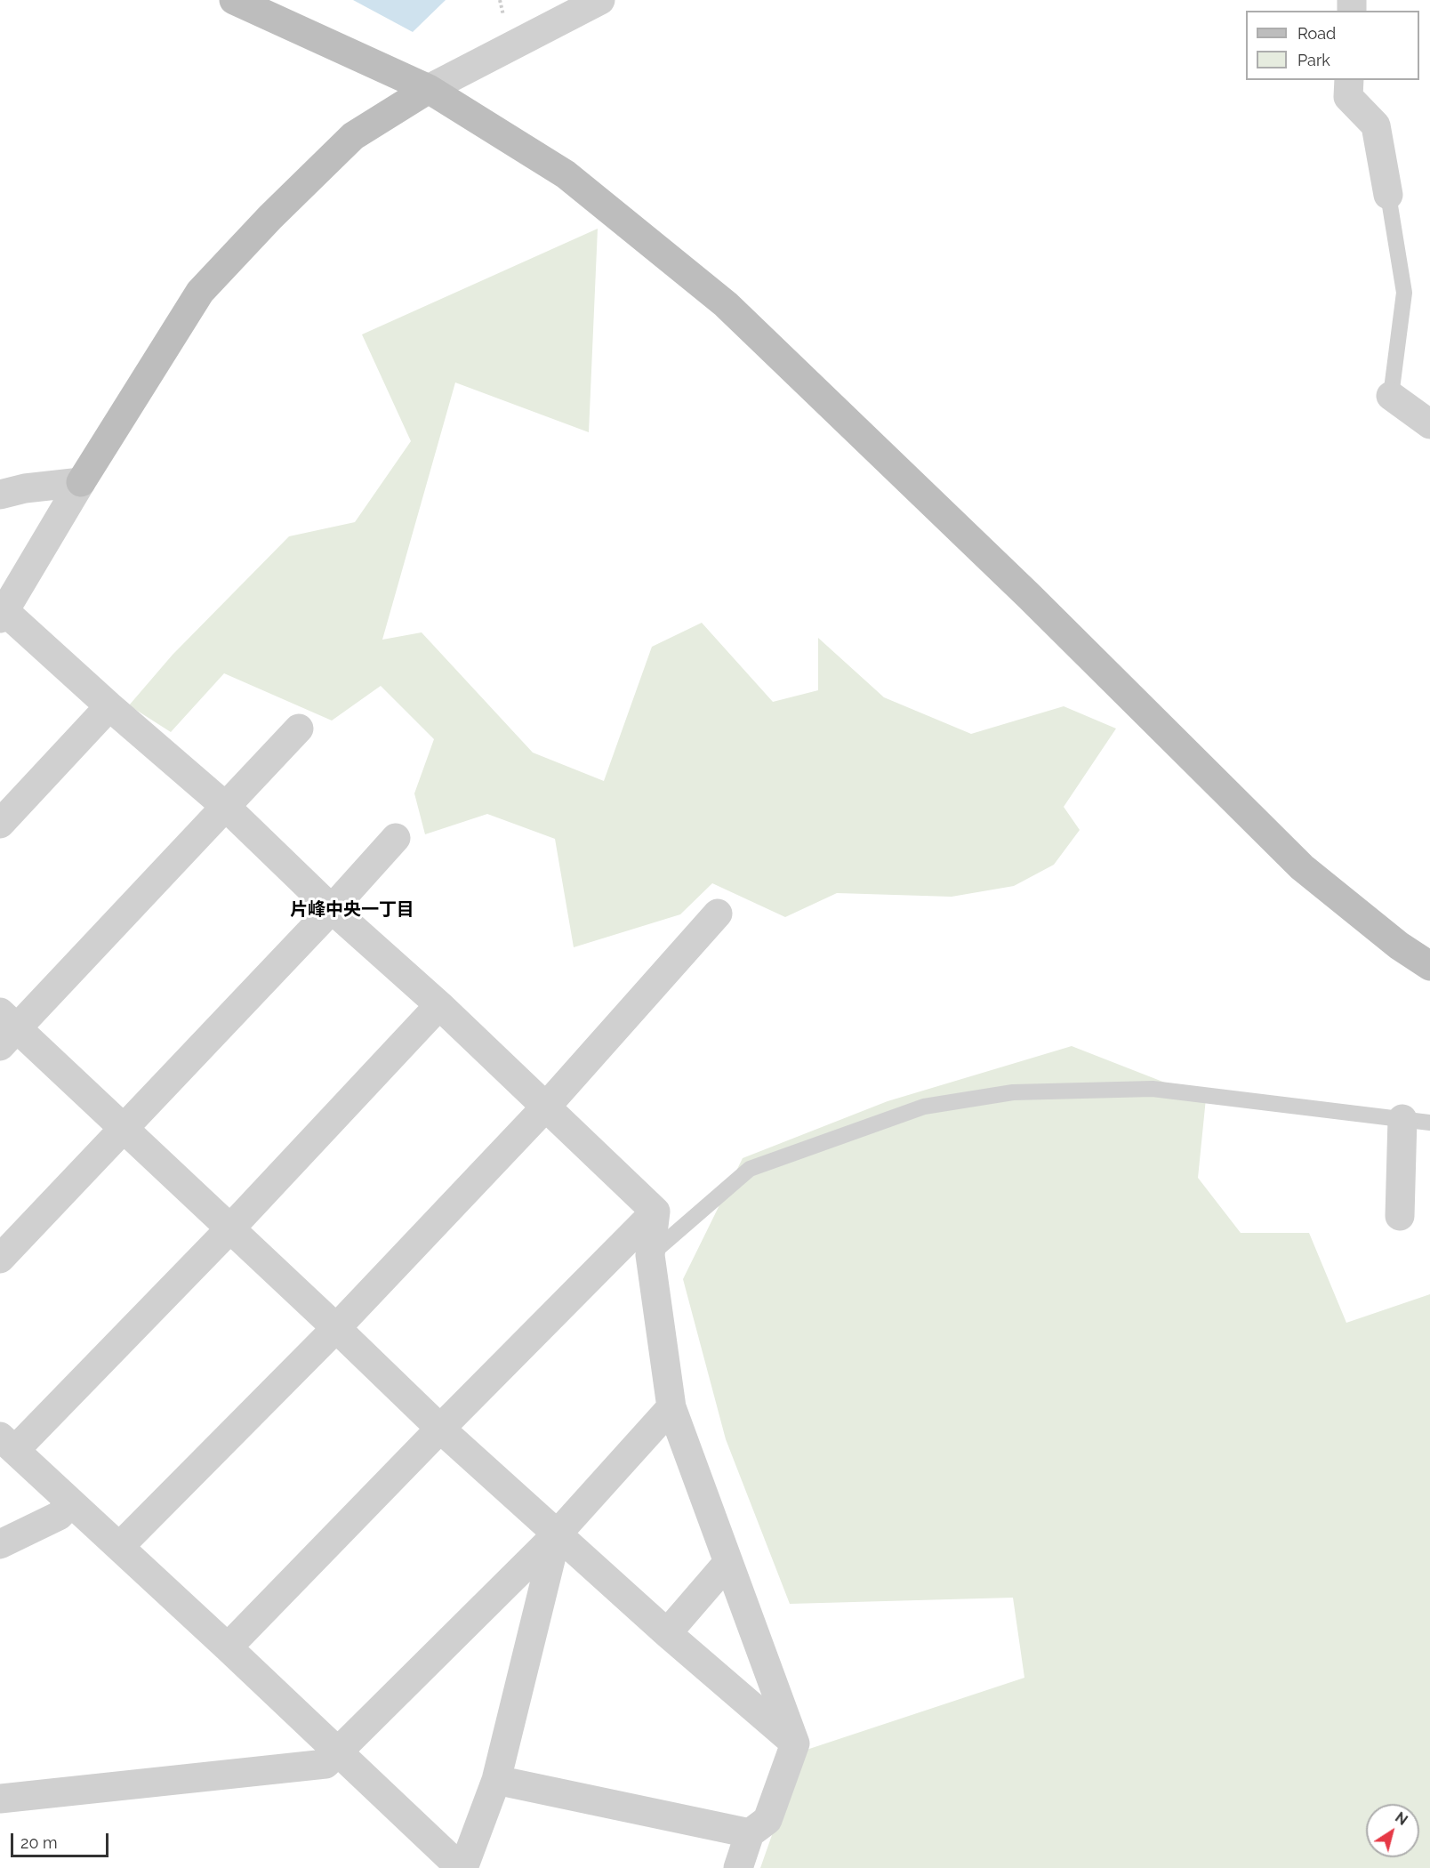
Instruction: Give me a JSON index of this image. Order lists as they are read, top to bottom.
{
  "districts": ["片峰中央一丁目"],
  "legend": ["Road", "Park"],
  "scale_bar": "20 m",
  "north": "top right"
}
